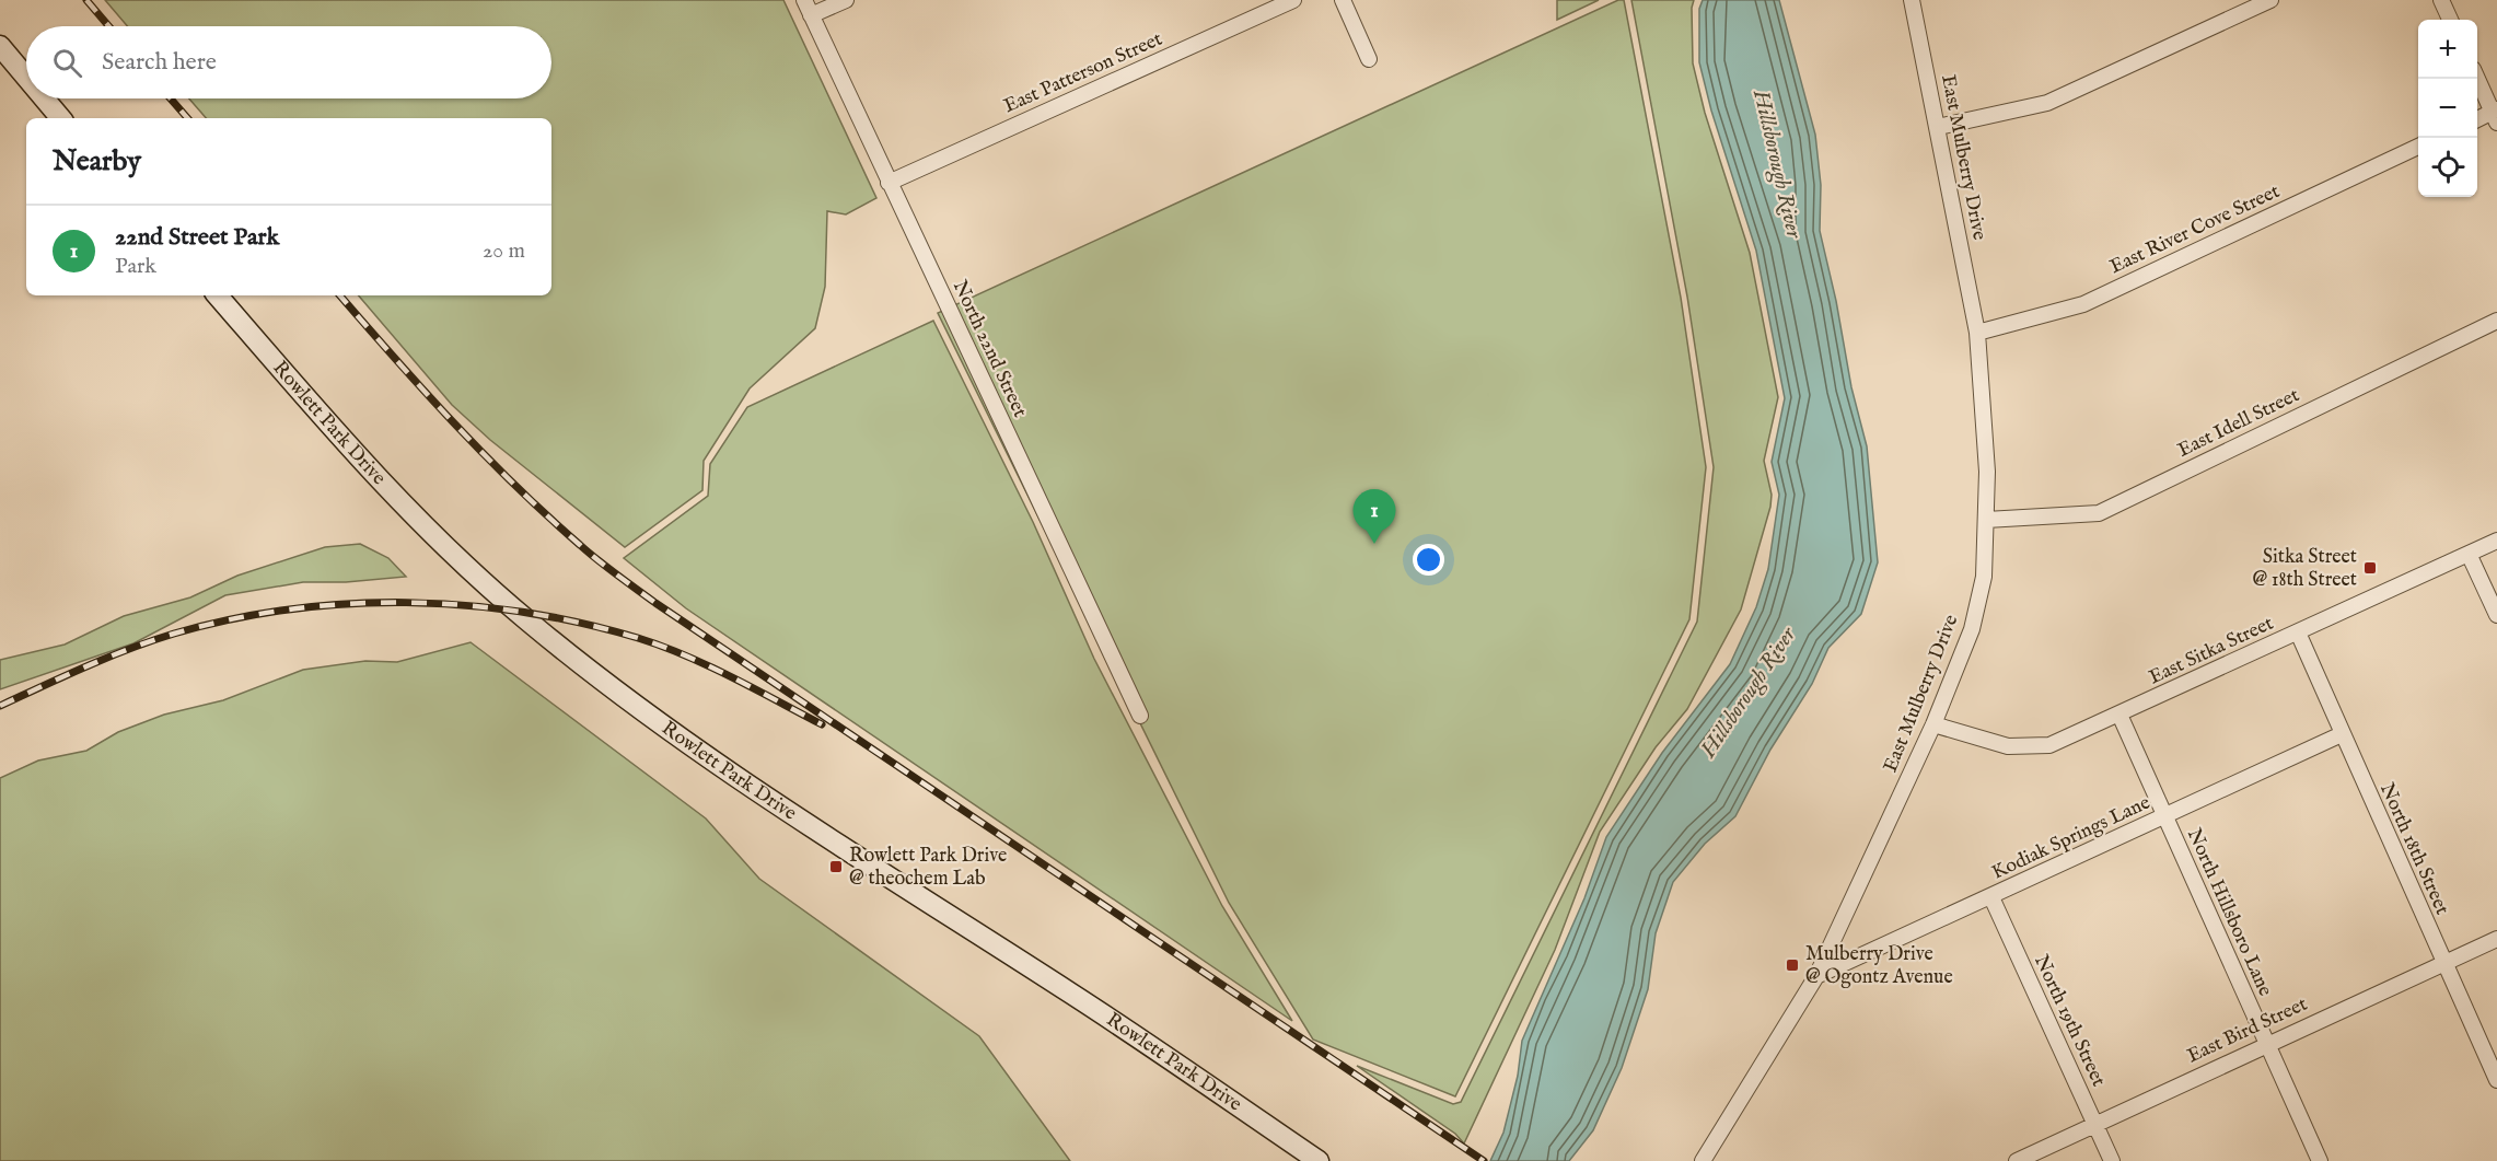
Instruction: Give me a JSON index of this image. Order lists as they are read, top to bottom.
{
  "streets": {
    "street": [
      "East Patterson Street",
      "East Mulberry Drive",
      "East River Cove Street",
      "North 22nd Street",
      "Rowlett Park Drive",
      "East Idell Street",
      "East Sitka Street",
      "Kodiak Springs Lane",
      "North 18th Street",
      "North Hillsboro Lane",
      "North 19th Street",
      "East Bird Street"
    ]
  },
  "crossings": [
    ["East Patterson Street", "North 22nd Street"],
    ["East Mulberry Drive", "East River Cove Street"],
    ["East Mulberry Drive", "East Idell Street"],
    ["East Mulberry Drive", "East Sitka Street"],
    ["East Mulberry Drive", "Kodiak Springs Lane"],
    ["East Sitka Street", "North 18th Street"],
    ["East Sitka Street", "North Hillsboro Lane"],
    ["Kodiak Springs Lane", "North 18th Street"],
    ["Kodiak Springs Lane", "North Hillsboro Lane"],
    ["Kodiak Springs Lane", "North 19th Street"],
    ["North 18th Street", "East Bird Street"],
    ["North Hillsboro Lane", "East Bird Street"],
    ["North 19th Street", "East Bird Street"]
  ],
  "water": ["Hillsborough River"],
  "places": {
    "transit": ["Sitka Street @ 18th Street", "Rowlett Park Drive @ theochem Lab", "Mulberry Drive @ Ogontz Avenue"]
  },
  "page": {
    "map_buttons": ["+", "−"],
    "search": "Search here",
    "heading": "Nearby",
    "list": [
      {
        "mark": "1",
        "name": "22nd Street Park",
        "note": "Park",
        "value": "20 m"
      }
    ],
    "pins": "1"
  }
}
